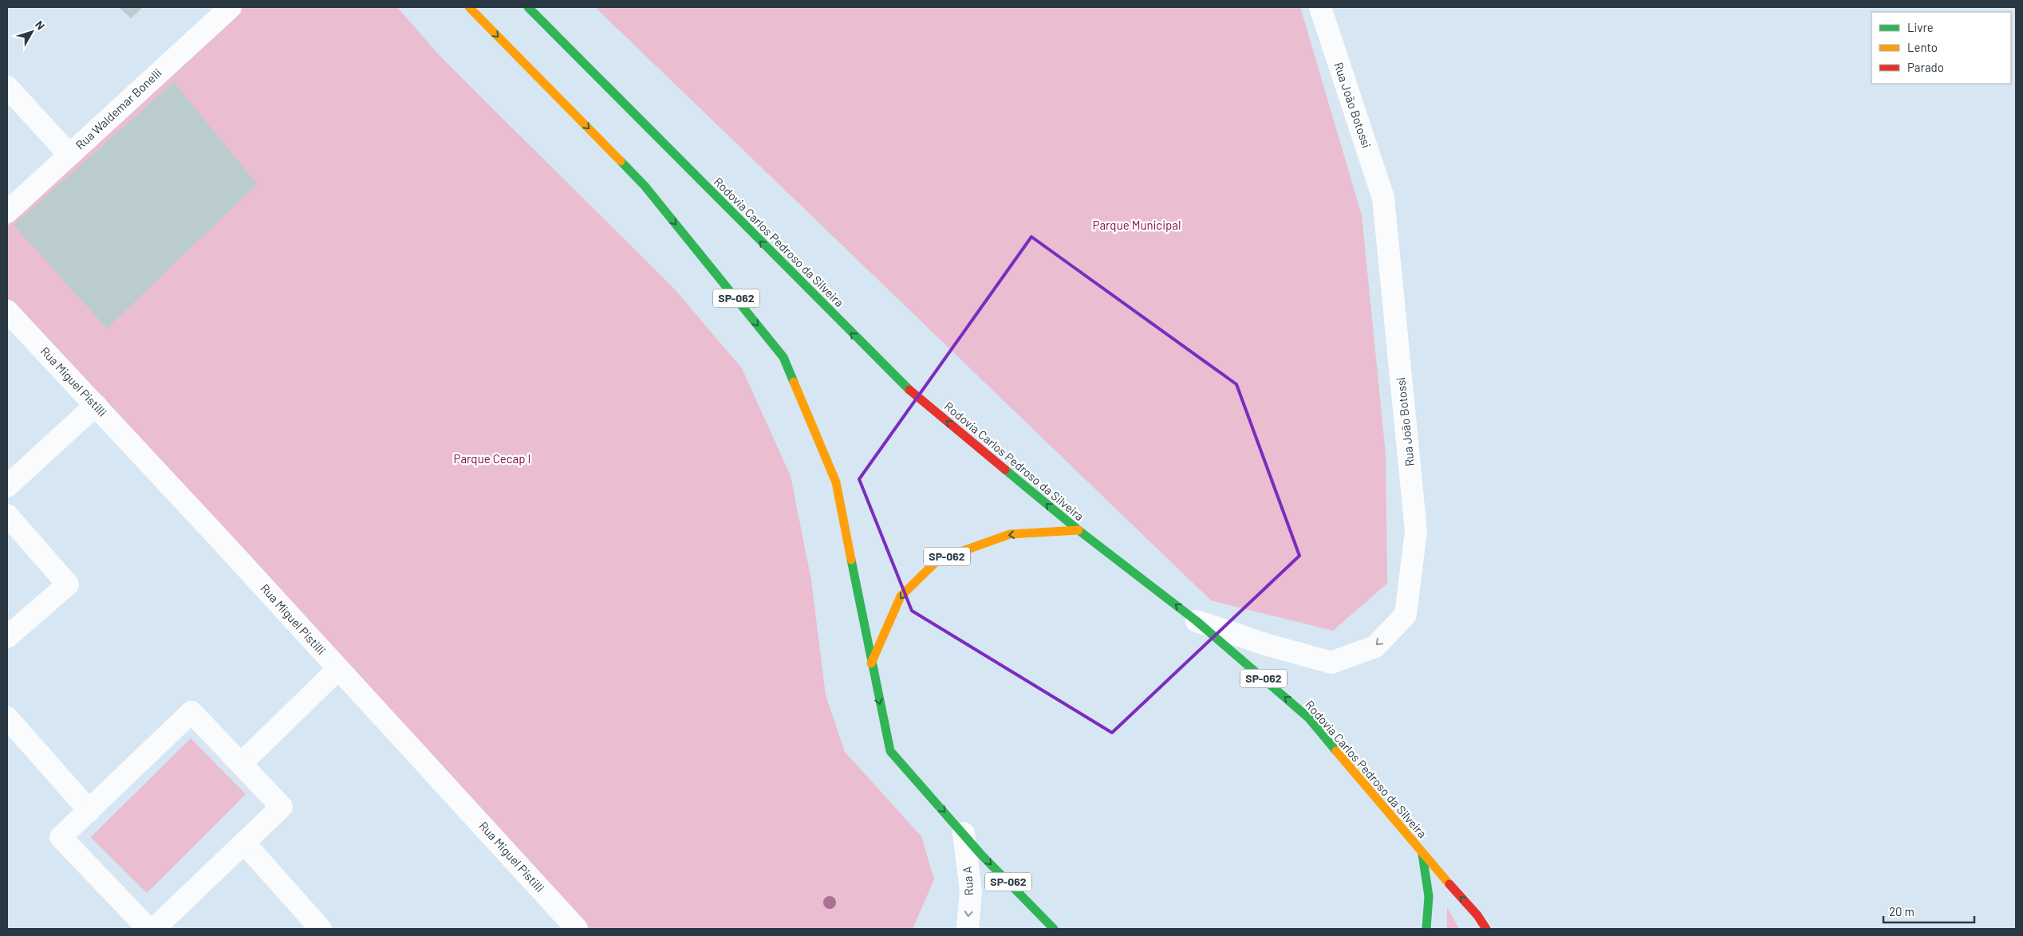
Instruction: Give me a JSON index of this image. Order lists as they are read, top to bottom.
{
  "streets": {
    "main road": ["Rodovia Carlos Pedroso da Silveira", "SP-062"],
    "street": [
      "Rua João Botossi",
      "Rua Waldemar Bonelli",
      "Rua Miguel Pistilli",
      "Rua A"
    ]
  },
  "crossings": [
    ["Rua João Botossi", "Rodovia Carlos Pedroso da Silveira"],
    ["Rodovia Carlos Pedroso da Silveira", "SP-062"],
    ["SP-062", "Rua A"]
  ],
  "one_way": ["Rua A"],
  "parks": ["Parque Municipal", "Parque Cecap I"],
  "legend": ["Livre", "Lento", "Parado"],
  "scale_bar": "20 m",
  "north": "top right"
}
